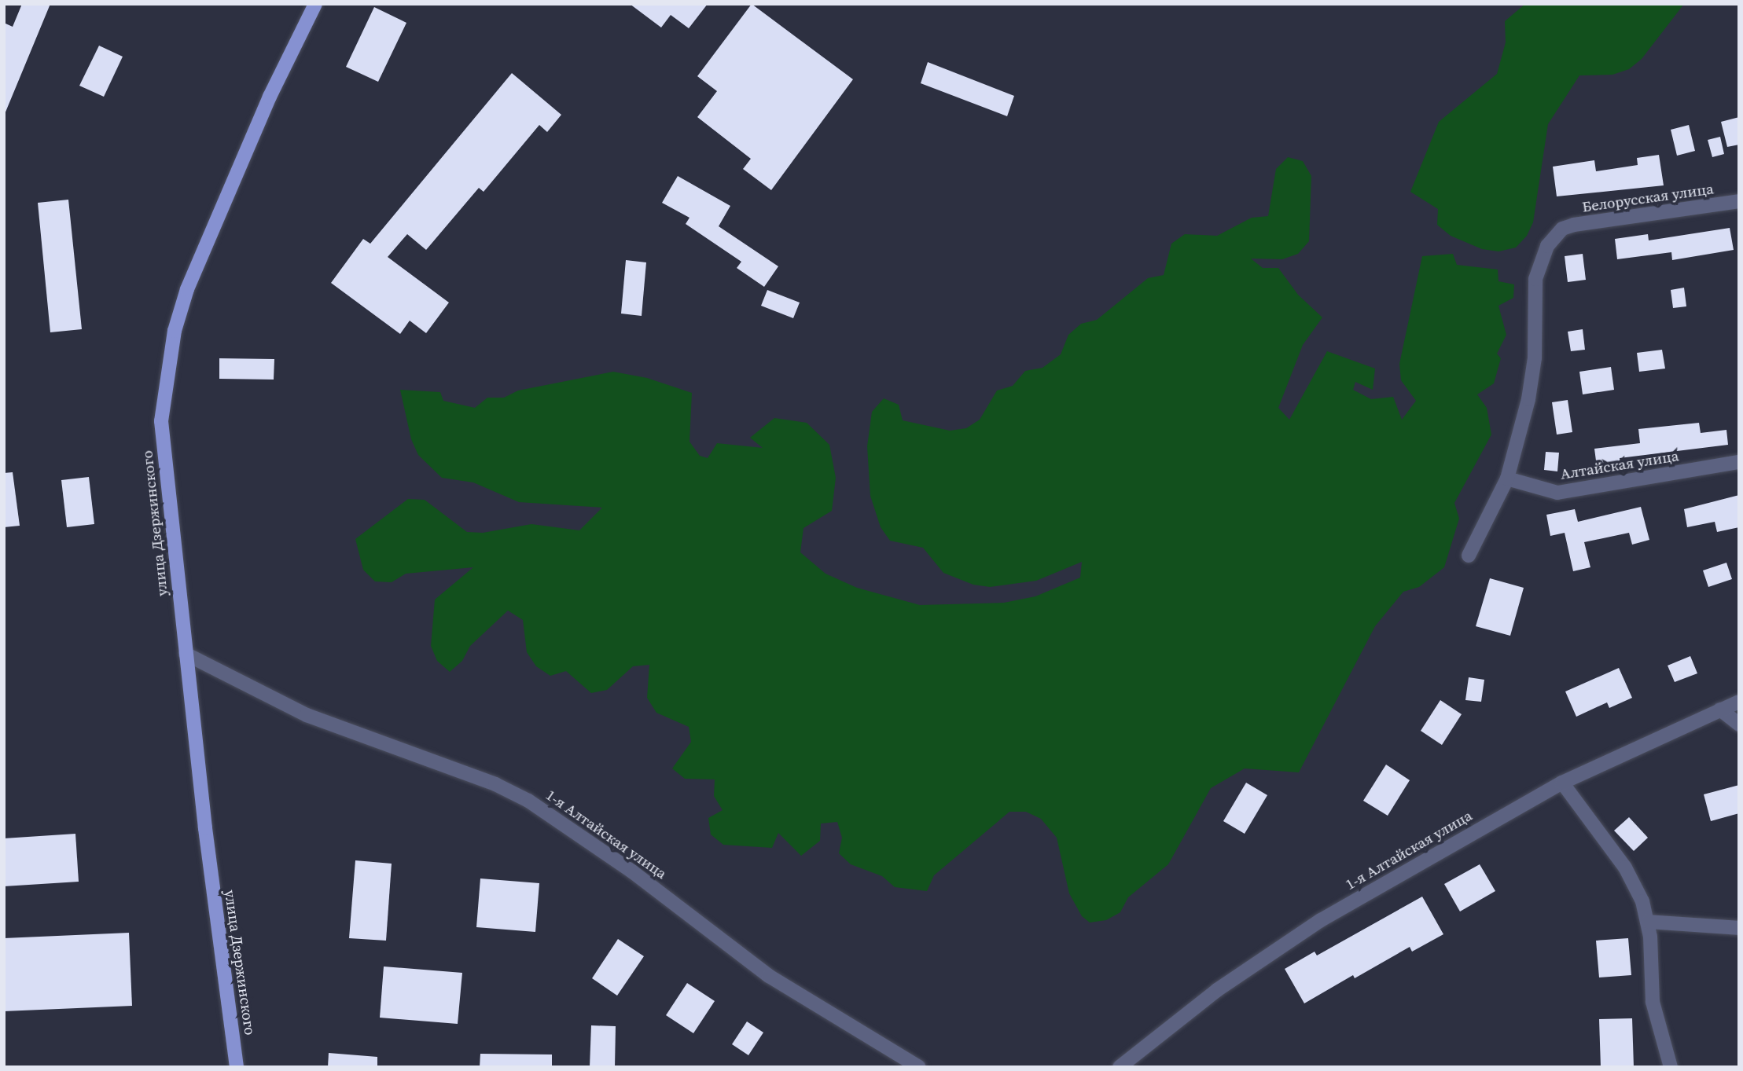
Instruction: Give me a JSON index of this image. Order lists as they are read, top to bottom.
{
  "streets": {
    "main road": ["улица Дзержинского"],
    "street": ["Белорусская улица", "Алтайская улица", "1-я Алтайская улица"]
  },
  "crossings": [
    ["Белорусская улица", "Алтайская улица"],
    ["улица Дзержинского", "1-я Алтайская улица"]
  ]
}
